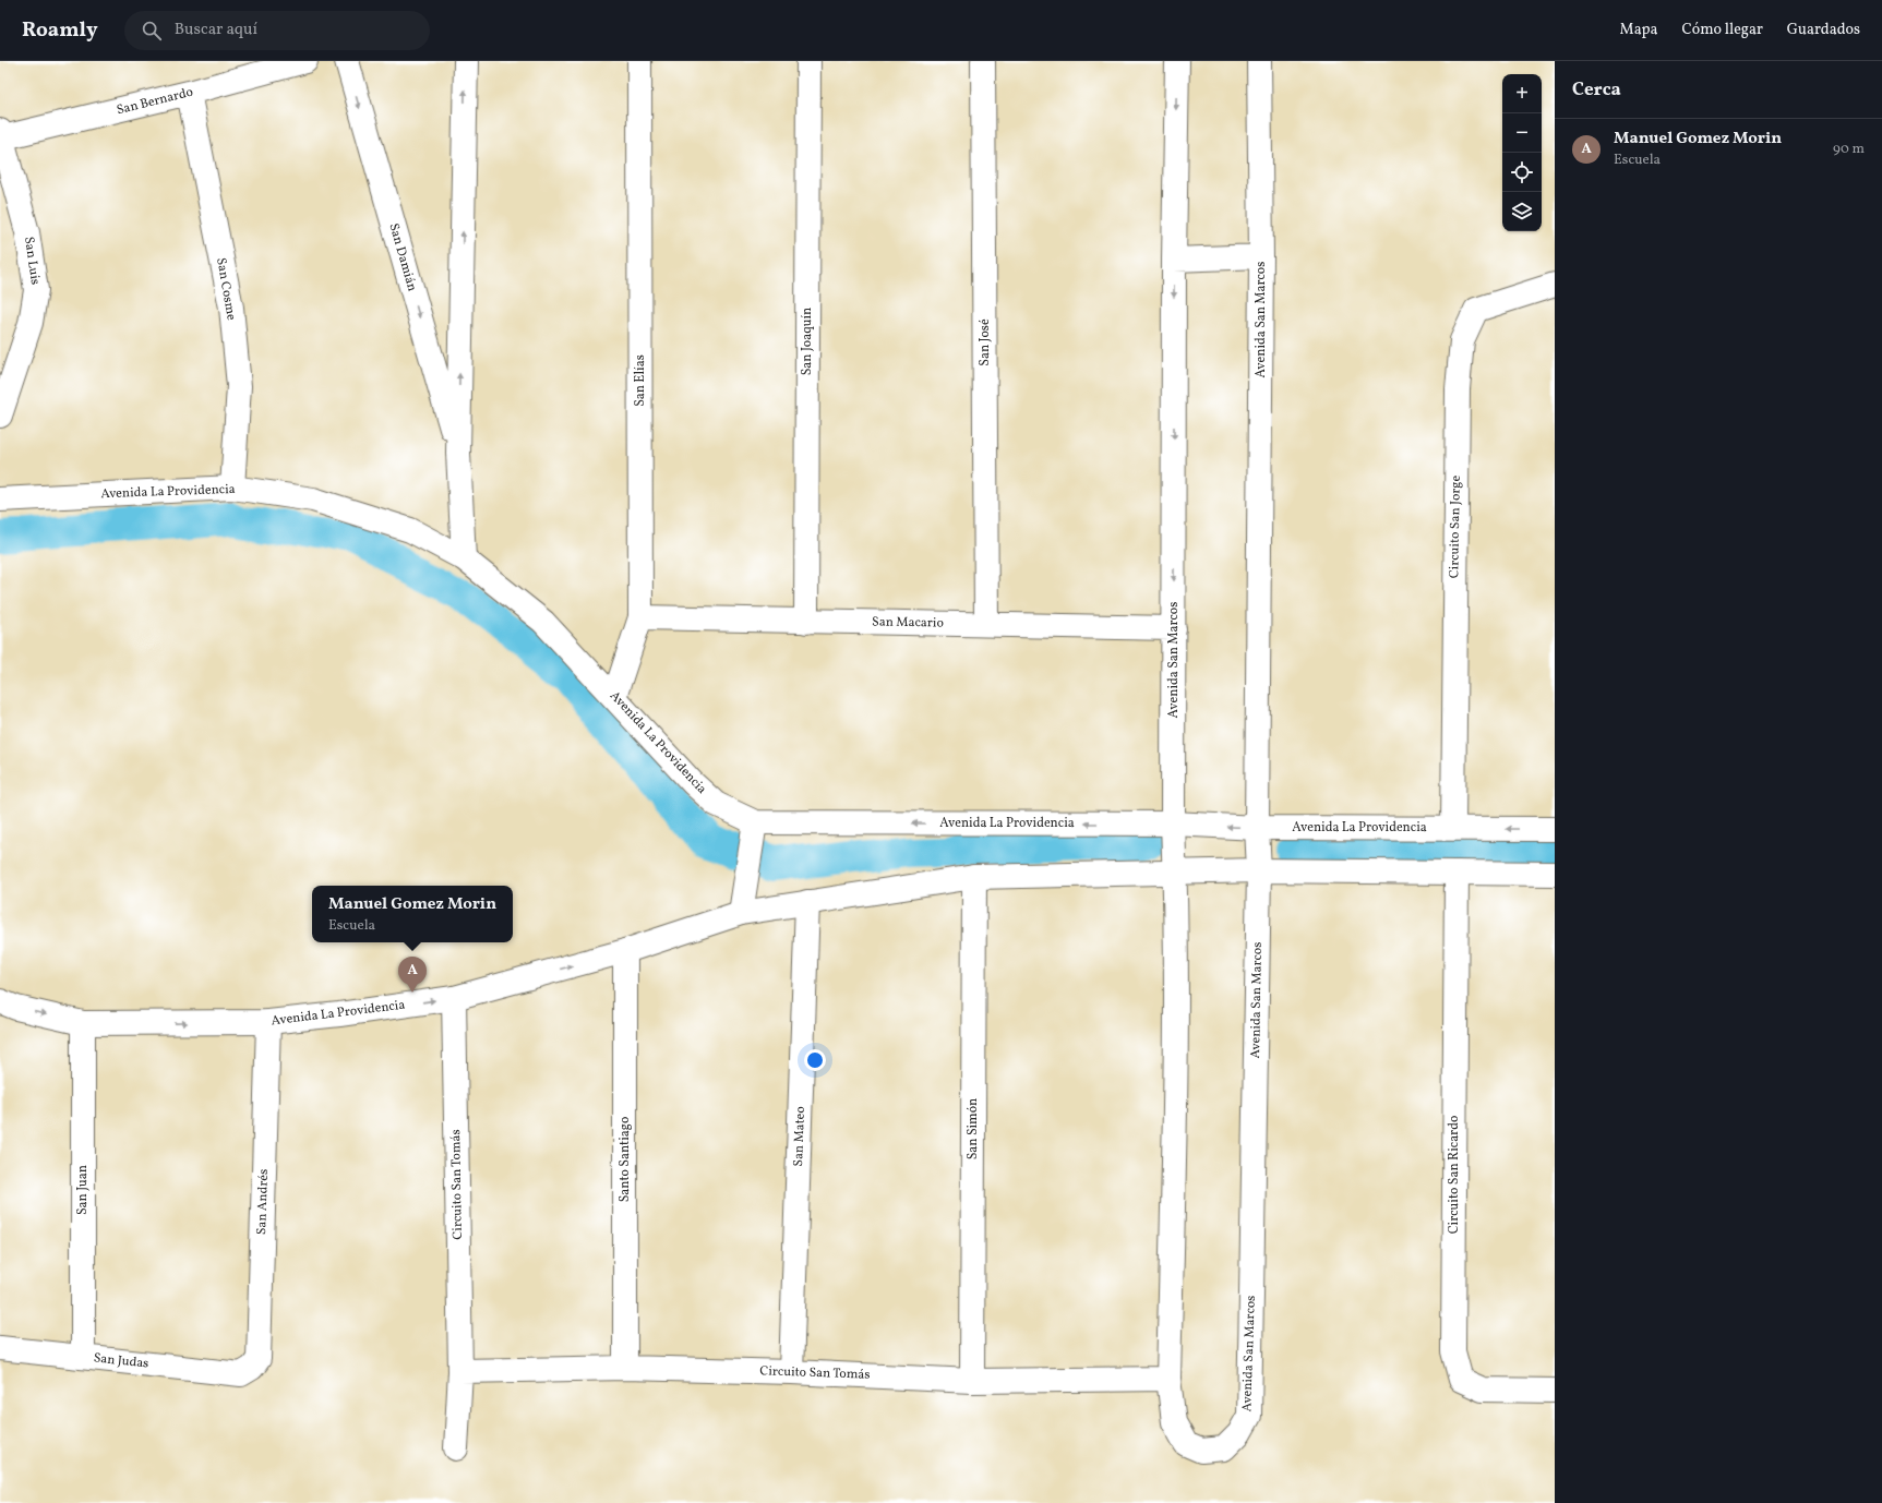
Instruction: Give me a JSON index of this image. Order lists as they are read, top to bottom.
{
  "streets": {
    "street": [
      "San Bernardo",
      "San Damián",
      "San Luis",
      "San Cosme",
      "Avenida San Marcos",
      "San Joaquín",
      "San José",
      "San Elías",
      "Avenida La Providencia",
      "Circuito San Jorge",
      "San Macario",
      "San Simón",
      "San Mateo",
      "Santo Santiago",
      "Circuito San Ricardo",
      "Circuito San Tomás",
      "San Juan",
      "San Andrés",
      "San Judas"
    ]
  },
  "crossings": [
    ["San Bernardo", "San Luis"],
    ["San Bernardo", "San Cosme"],
    ["San Damián", "Avenida La Providencia"],
    ["San Cosme", "Avenida La Providencia"],
    ["Avenida San Marcos", "Avenida La Providencia"],
    ["Avenida San Marcos", "San Macario"],
    ["Avenida San Marcos", "Circuito San Tomás"],
    ["San Joaquín", "San Macario"],
    ["San José", "San Macario"],
    ["San Elías", "Avenida La Providencia"],
    ["San Elías", "San Macario"],
    ["Avenida La Providencia", "Circuito San Jorge"],
    ["Avenida La Providencia", "San Simón"],
    ["Avenida La Providencia", "San Mateo"],
    ["Avenida La Providencia", "Santo Santiago"],
    ["Avenida La Providencia", "Circuito San Ricardo"],
    ["Avenida La Providencia", "Circuito San Tomás"],
    ["Avenida La Providencia", "San Juan"],
    ["Avenida La Providencia", "San Andrés"],
    ["San Simón", "Circuito San Tomás"],
    ["San Mateo", "Circuito San Tomás"],
    ["Santo Santiago", "Circuito San Tomás"],
    ["San Juan", "San Judas"],
    ["San Andrés", "San Judas"]
  ],
  "page": {
    "header": "Roamly",
    "search": "Buscar aquí",
    "nav": ["Mapa", "Cómo llegar", "Guardados"],
    "heading": "Cerca",
    "map_buttons": ["+", "−"],
    "list": [
      {
        "mark": "A",
        "name": "Manuel Gomez Morin",
        "note": "Escuela",
        "value": "90 m"
      }
    ],
    "popup": ["Manuel Gomez Morin", "Escuela"],
    "pins": "A"
  }
}
